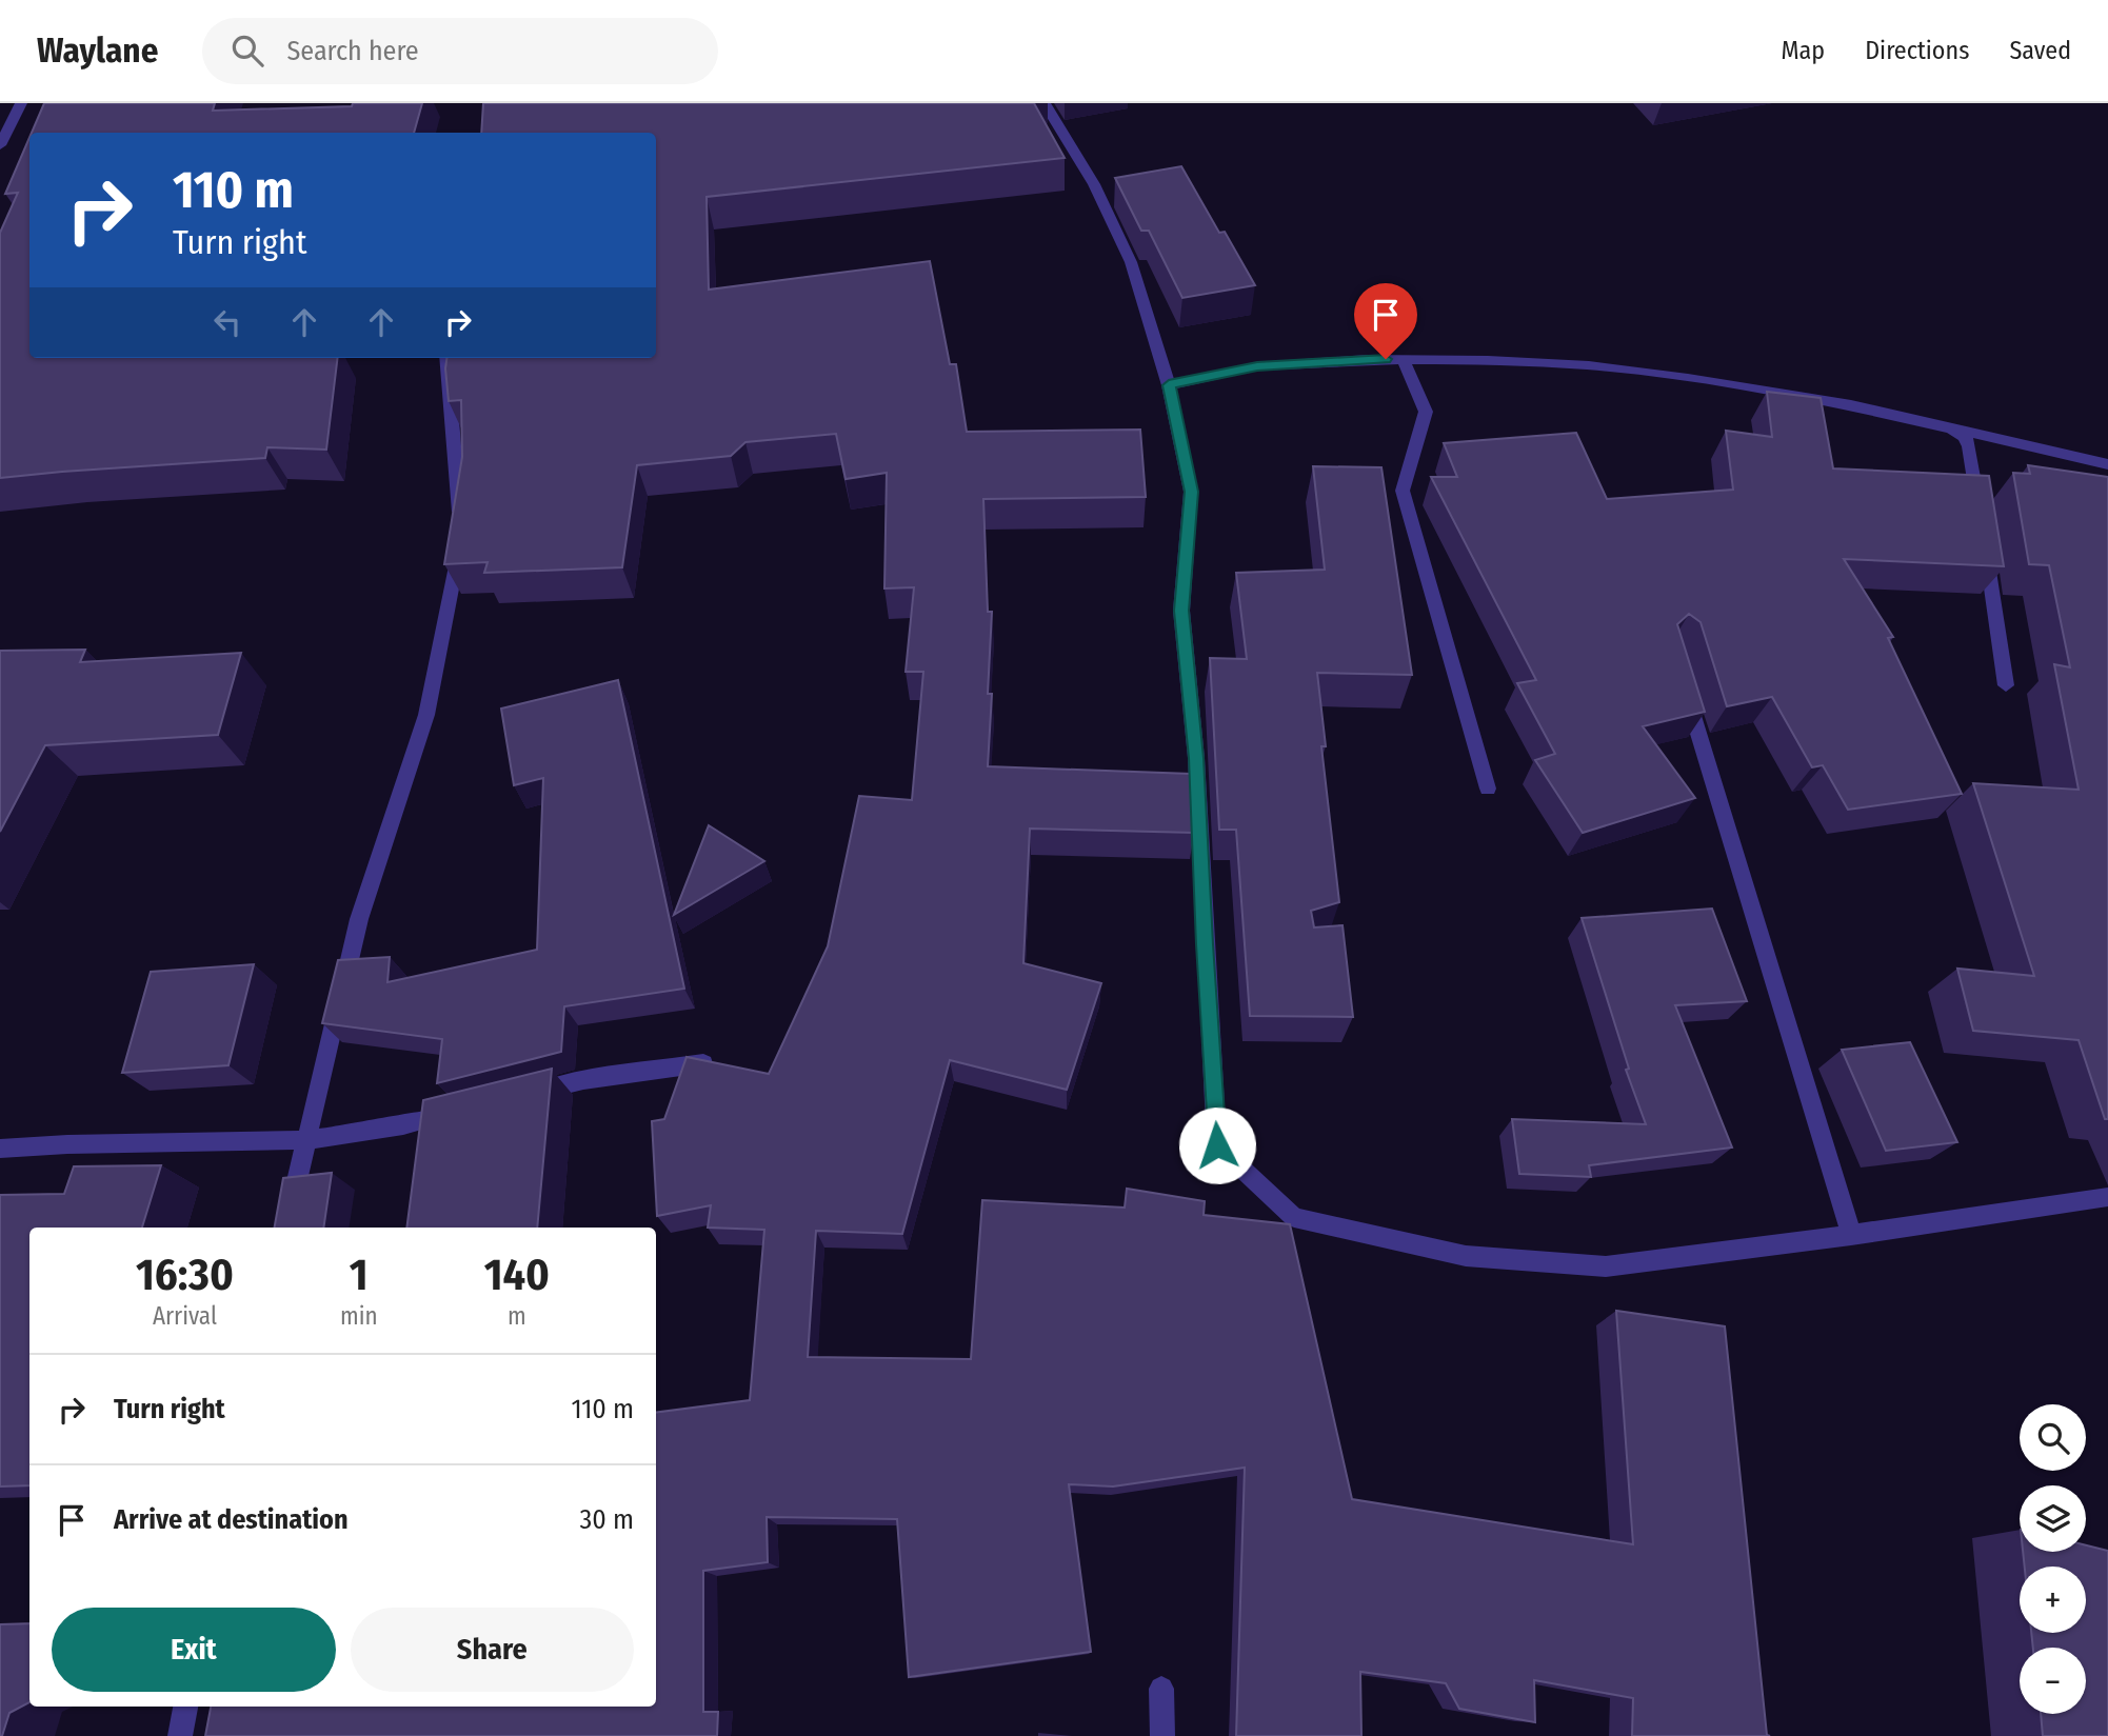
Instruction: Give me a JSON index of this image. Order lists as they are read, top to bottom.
{
  "page": {
    "header": "Waylane",
    "search": "Search here",
    "nav": ["Map", "Directions", "Saved"],
    "turn": ["110 m", "Turn right"],
    "eta": [
      "16:30",
      "Arrival",
      "1",
      "min",
      "140",
      "m"
    ],
    "list": [
      {
        "name": "Turn right",
        "value": "110 m"
      },
      {
        "name": "Arrive at destination",
        "value": "30 m"
      }
    ],
    "map_buttons": ["+", "−"],
    "buttons": ["Exit", "Share"]
  }
}
